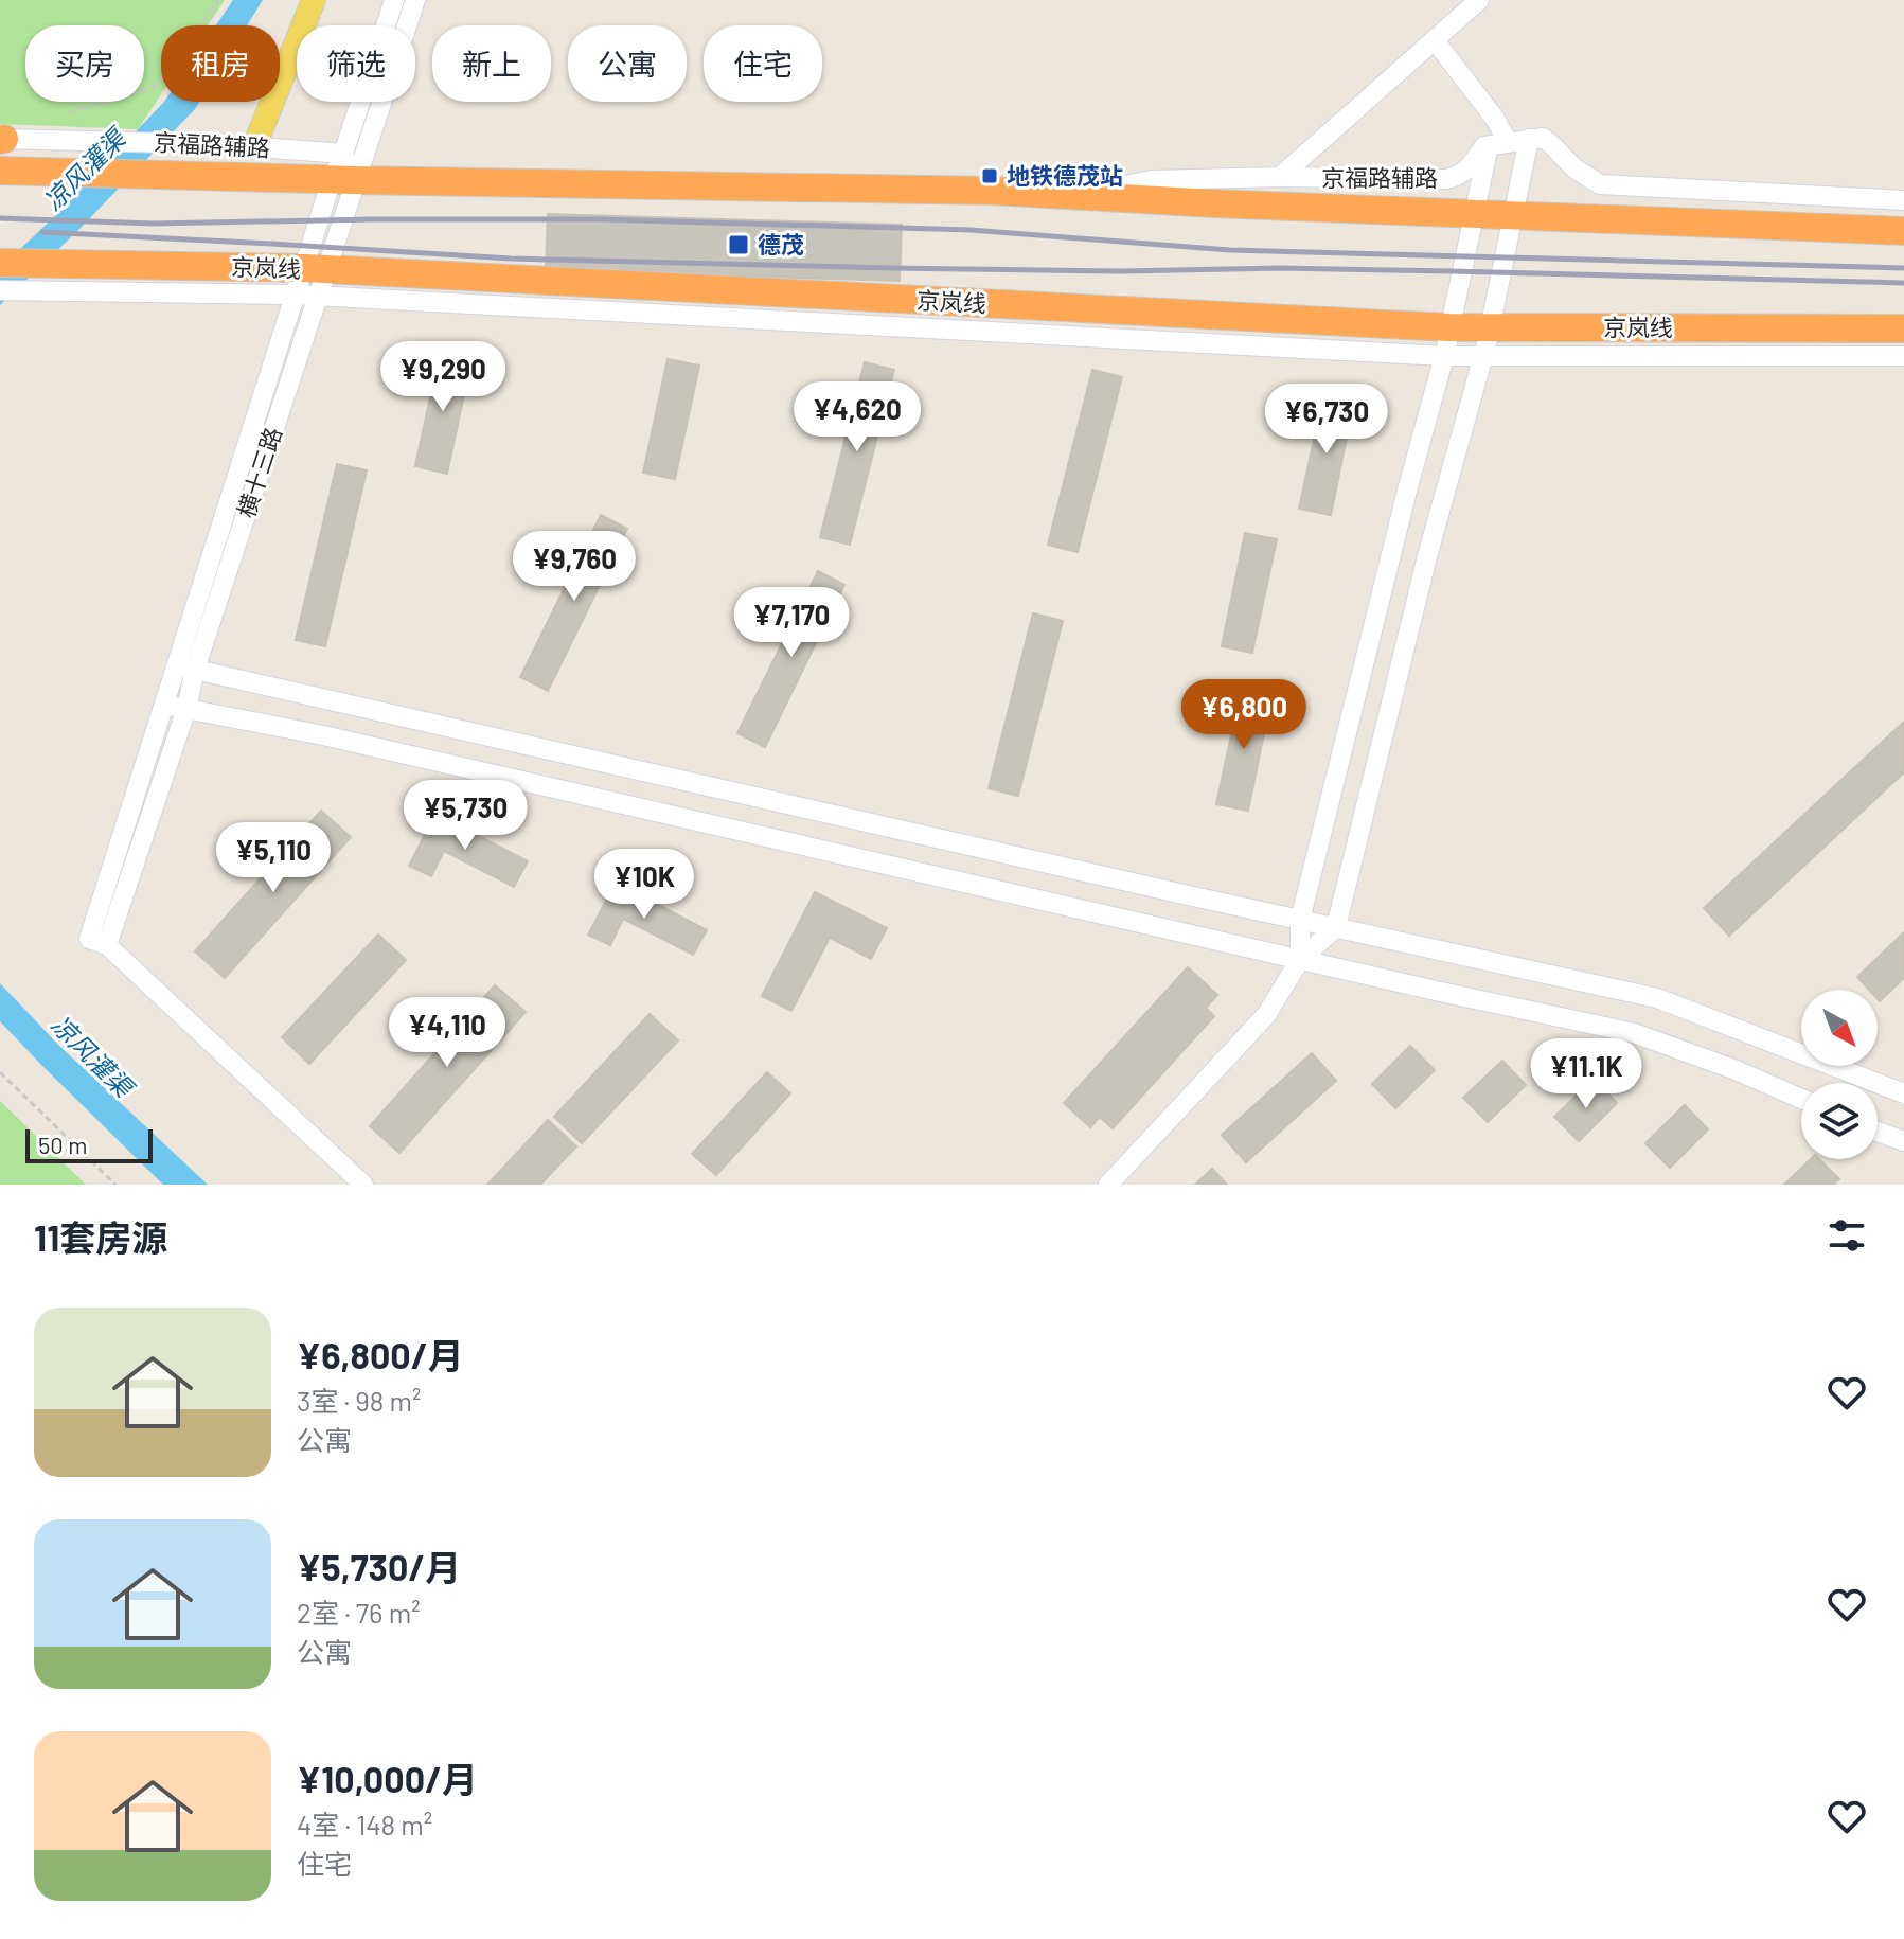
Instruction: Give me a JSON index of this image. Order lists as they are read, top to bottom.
{
  "streets": {
    "highway": ["京岚线"],
    "street": ["京福路辅路", "横十三路"]
  },
  "crossings": [
    ["京岚线", "横十三路"]
  ],
  "water": ["凉风灌渠"],
  "places": {
    "transit": ["地铁德茂站", "德茂"]
  },
  "scale_bar": "50 m",
  "north": "bottom right",
  "page": {
    "chip": [
      "买房",
      "租房",
      "筛选",
      "新上",
      "公寓",
      "住宅"
    ],
    "price": [
      "¥9,290",
      "¥4,620",
      "¥6,730",
      "¥9,760",
      "¥7,170",
      "¥6,800",
      "¥5,730",
      "¥5,110",
      "¥10K",
      "¥4,110",
      "¥11.1K"
    ],
    "scale": "50 m",
    "heading": "11套房源",
    "list": [
      {
        "name": "¥6,800/月",
        "note": "3室 · 98 m² · 公寓"
      },
      {
        "name": "¥5,730/月",
        "note": "2室 · 76 m² · 公寓"
      },
      {
        "name": "¥10,000/月",
        "note": "4室 · 148 m² · 住宅"
      }
    ]
  }
}
